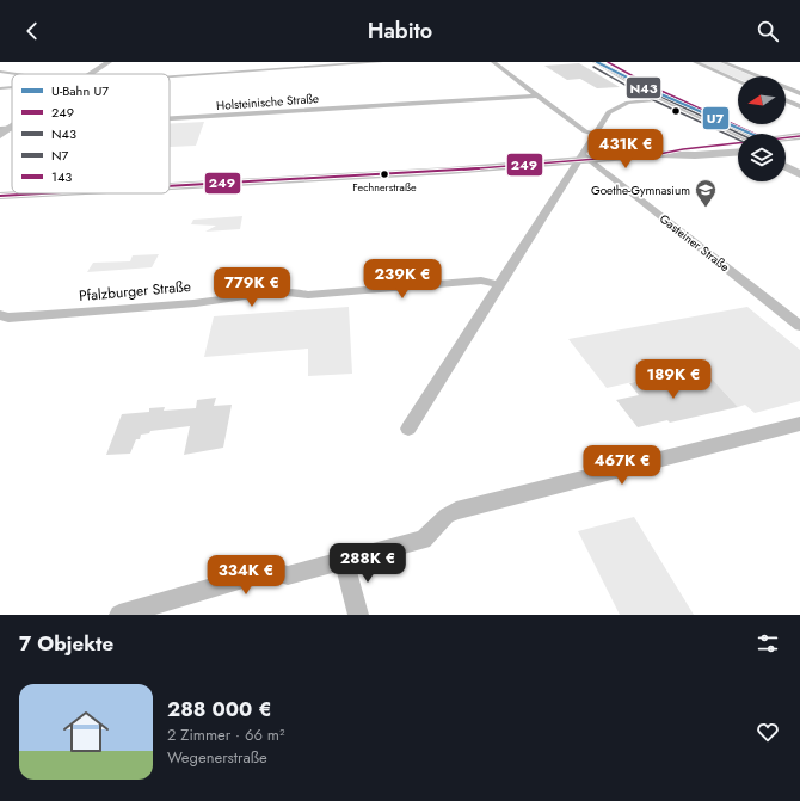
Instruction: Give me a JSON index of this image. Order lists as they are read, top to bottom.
{
  "streets": {
    "street": ["Holsteinische Straße", "Gasteiner Straße", "Pfalzburger Straße"]
  },
  "places": {
    "other": ["Fechnerstraße"],
    "school or university": ["Goethe-Gymnasium"]
  },
  "lines": [
    "metro line U7",
    "transit line N43",
    "transit line 143",
    "transit line N7",
    "transit line 249"
  ],
  "legend": [
    "U-Bahn U7",
    "249",
    "N43",
    "N7",
    "143"
  ],
  "north": "left",
  "page": {
    "header": "Habito",
    "price": [
      "431K €",
      "239K €",
      "779K €",
      "189K €",
      "467K €",
      "288K €",
      "334K €"
    ],
    "heading": "7 Objekte",
    "list": [
      {
        "name": "288 000 €",
        "note": "2 Zimmer · 66 m² · Wegenerstraße"
      }
    ]
  }
}
